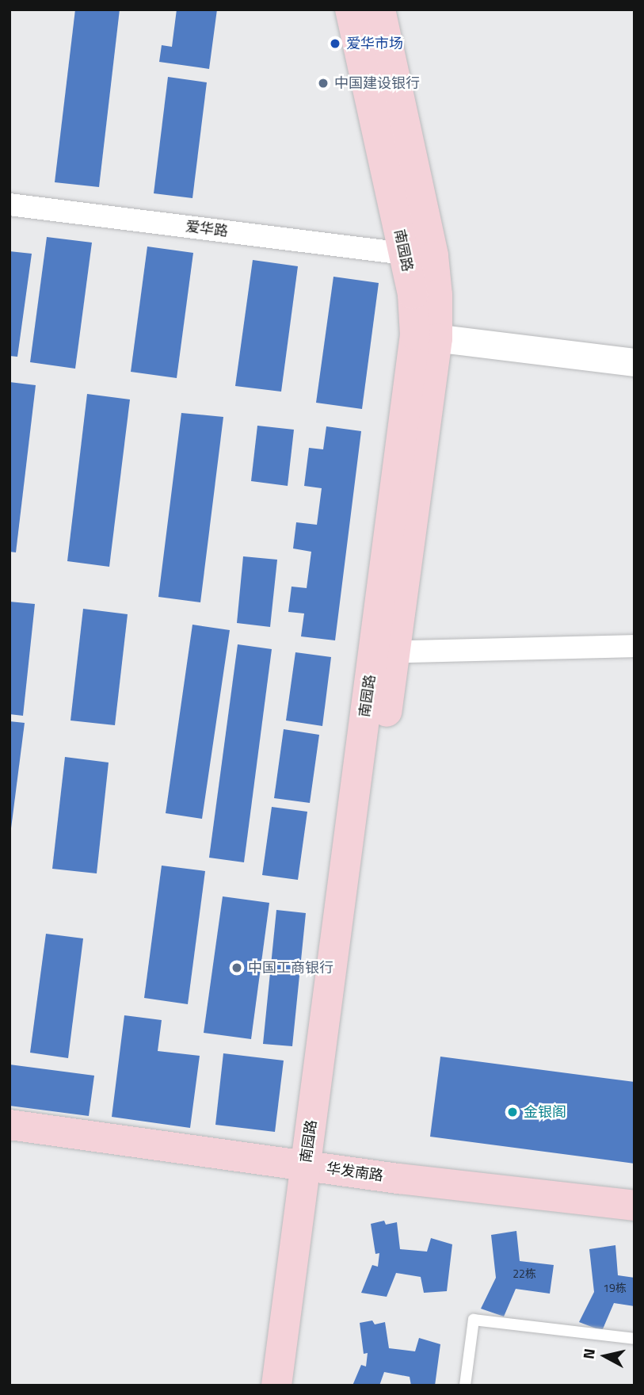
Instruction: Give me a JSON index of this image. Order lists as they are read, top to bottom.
{
  "streets": {
    "main road": ["南园路", "华发南路"],
    "street": ["爱华路"]
  },
  "crossings": [
    ["爱华路", "南园路"],
    ["南园路", "华发南路"]
  ],
  "places": [
    "爱华市场",
    "中国建设银行",
    "中国工商银行",
    "金银阁"
  ],
  "house_numbers": ["22栋", "19栋"],
  "north": "left"
}
